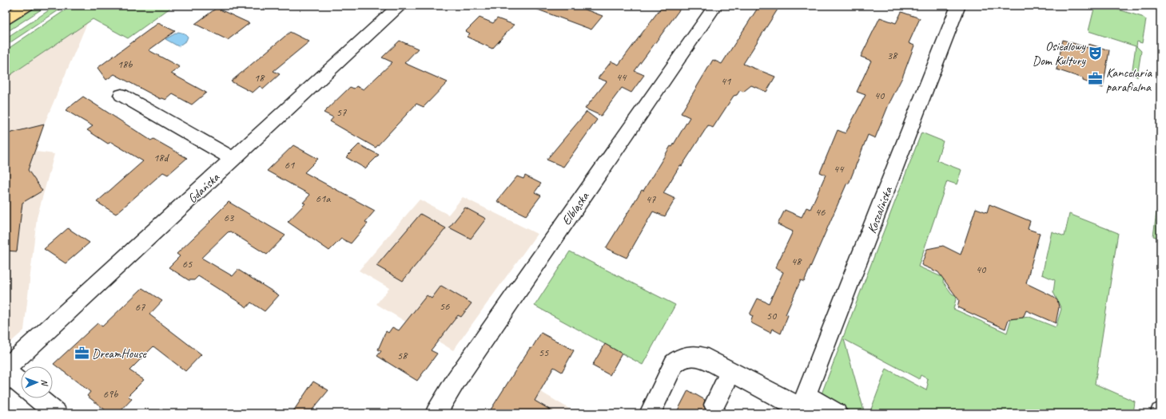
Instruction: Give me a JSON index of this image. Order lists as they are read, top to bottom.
{
  "streets": {
    "street": ["Gdańska", "Elbląska", "Koszalińska"]
  },
  "places": {
    "theatre": ["Osiedlowy Dom Kultury"],
    "office": ["Kancelaria parafialna", "DreamHouse"]
  },
  "house_numbers": [
    "38",
    "18b",
    "44",
    "18",
    "41",
    "40",
    "57",
    "18d",
    "61",
    "44",
    "61a",
    "47",
    "46",
    "63",
    "48",
    "65",
    "40",
    "56",
    "67",
    "50",
    "55",
    "58",
    "69b"
  ],
  "north": "right"
}
